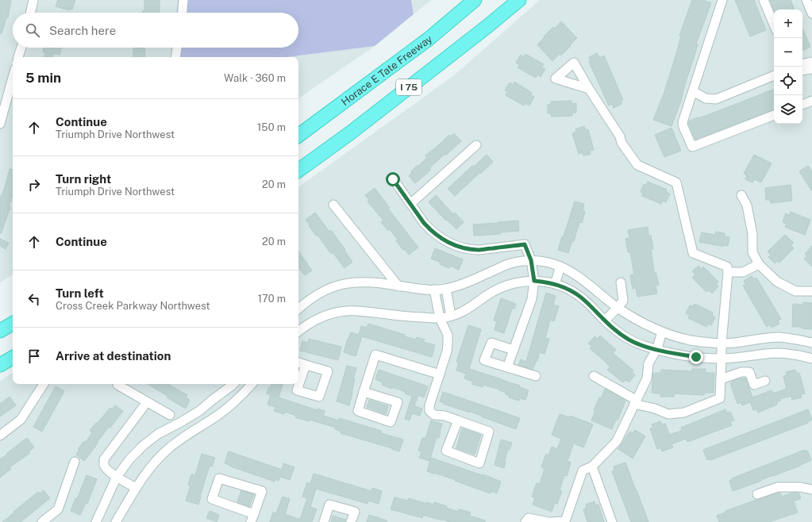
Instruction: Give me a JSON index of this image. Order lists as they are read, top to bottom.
{
  "streets": {
    "highway": ["Horace E Tate Freeway", "I 75"]
  },
  "page": {
    "map_buttons": ["+", "−"],
    "search": "Search here",
    "heading": ["5 min", "Walk · 360 m"],
    "list": [
      ["Continue", "Triumph Drive Northwest", "150 m"],
      ["Turn right", "Triumph Drive Northwest", "20 m"],
      ["Continue", "20 m"],
      ["Turn left", "Cross Creek Parkway Northwest", "170 m"],
      "Arrive at destination"
    ]
  }
}
